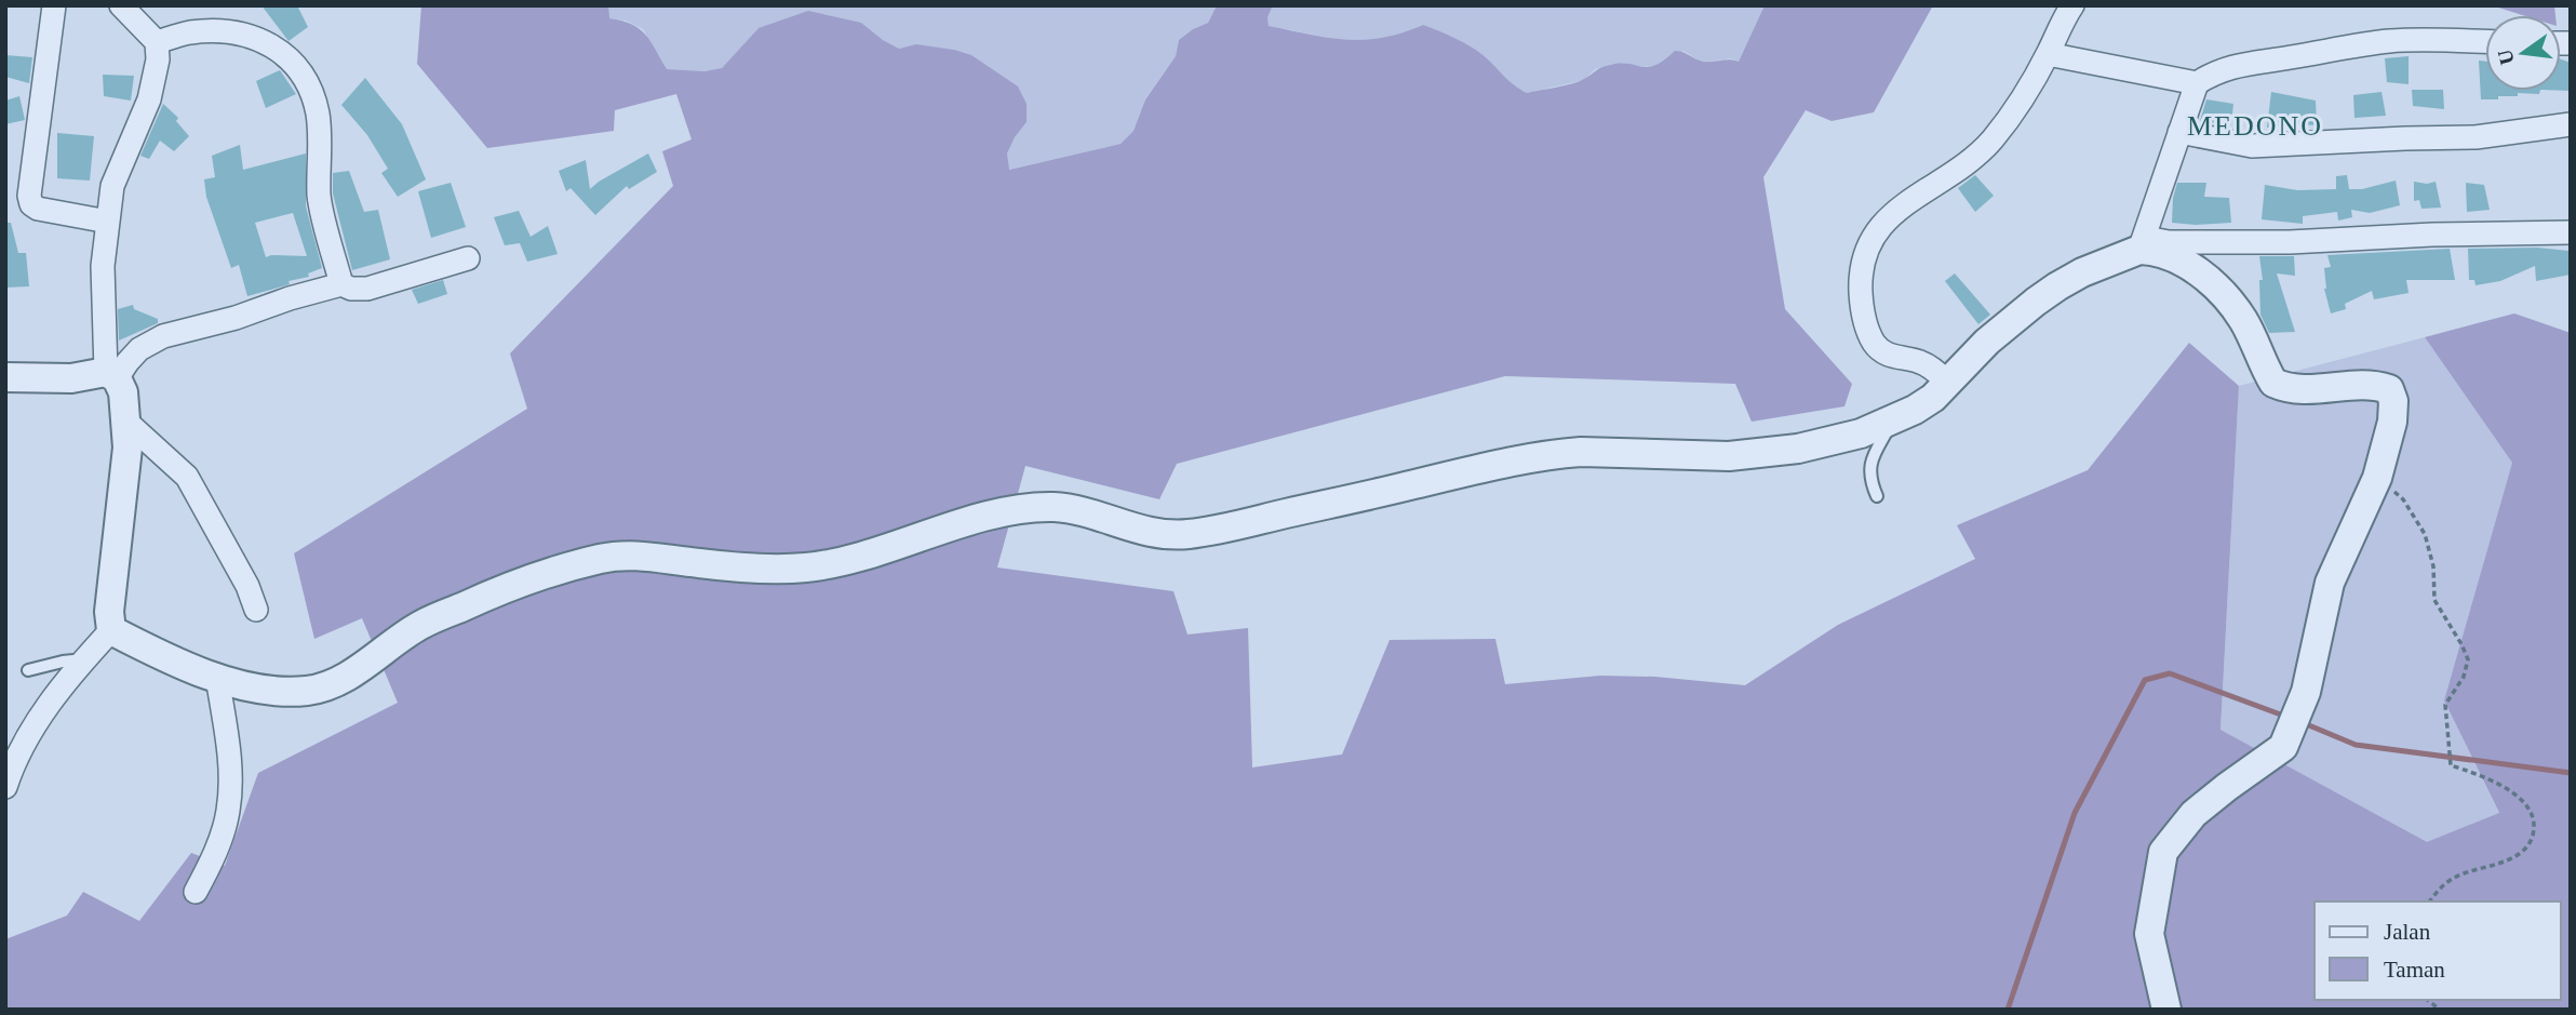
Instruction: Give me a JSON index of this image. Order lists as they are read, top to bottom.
{
  "districts": ["MEDONO"],
  "legend": ["Jalan", "Taman"],
  "north": "left"
}
